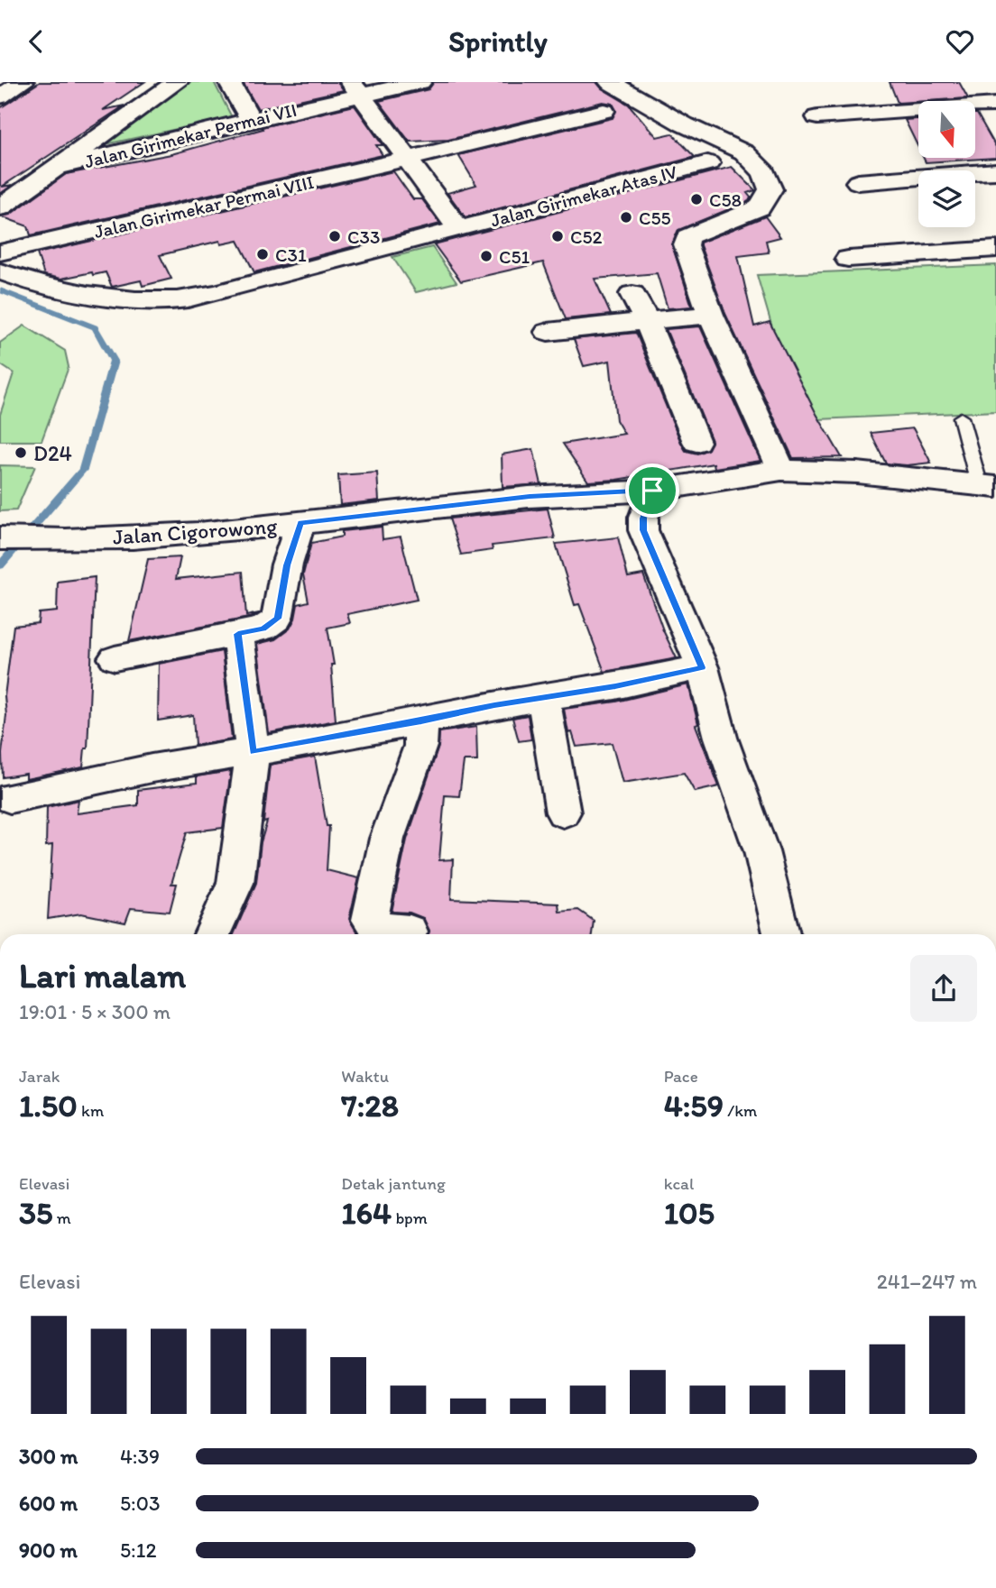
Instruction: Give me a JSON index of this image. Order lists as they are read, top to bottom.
{
  "streets": {
    "street": [
      "Jalan Girimekar Permai VII",
      "Jalan Girimekar Atas IV",
      "Jalan Girimekar Permai VIII",
      "Jalan Cigorowong"
    ]
  },
  "places": [
    "C58",
    "C55",
    "C33",
    "C52",
    "C31",
    "C51",
    "D24"
  ],
  "north": "bottom",
  "page": {
    "header": "Sprintly",
    "heading": ["Lari malam", "19:01 · 5 × 300 m"],
    "stats": [
      ["Jarak", "1.50 km"],
      ["Waktu", "7:28"],
      ["Pace", "4:59 /km"],
      ["Elevasi", "35 m"],
      ["Detak jantung", "164 bpm"],
      ["kcal", "105"]
    ],
    "chart": ["Elevasi", "241–247 m"],
    "list": [
      {
        "name": "300 m",
        "note": "4:39"
      },
      {
        "name": "600 m",
        "note": "5:03"
      },
      {
        "name": "900 m",
        "note": "5:12"
      }
    ]
  }
}
